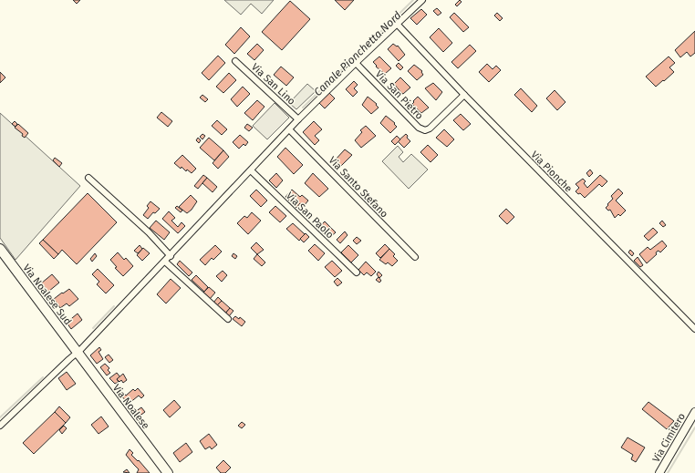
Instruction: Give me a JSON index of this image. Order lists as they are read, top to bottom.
{
  "streets": {
    "main road": ["Via Noalese Sud", "Via Noalese"],
    "street": [
      "Via San Lino",
      "Via San Pietro",
      "Via Pionche",
      "Via Santo Stefano",
      "Via San Paolo",
      "Via Cimitero"
    ]
  },
  "crossings": [
    ["Via San Pietro", "Via Pionche"],
    ["Via Noalese Sud", "Via Noalese"]
  ],
  "water": ["Canale Pionchetta Nord"]
}
